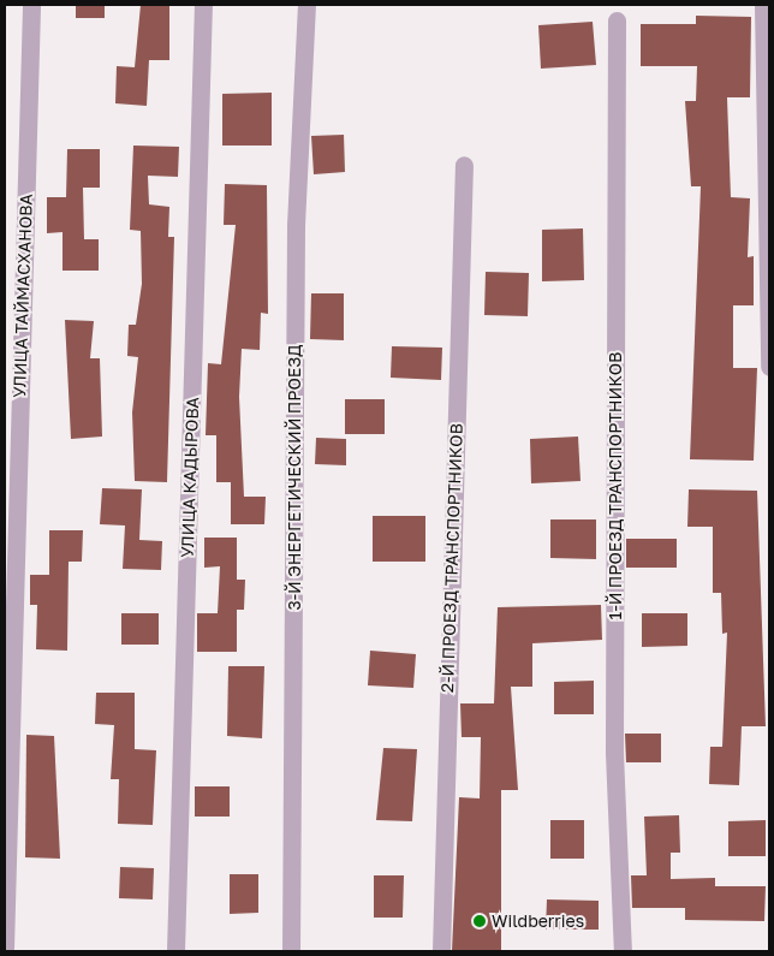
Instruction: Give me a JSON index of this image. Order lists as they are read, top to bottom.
{
  "streets": {
    "street": [
      "УЛИЦА ТАЙМАСХАНОВА",
      "УЛИЦА КАДЫРОВА",
      "3-Й ЭНЕРГЕТИЧЕСКИЙ ПРОЕЗД",
      "1-Й ПРОЕЗД ТРАНСПОРТНИКОВ",
      "2-Й ПРОЕЗД ТРАНСПОРТНИКОВ"
    ]
  },
  "places": ["Wildberries"]
}
